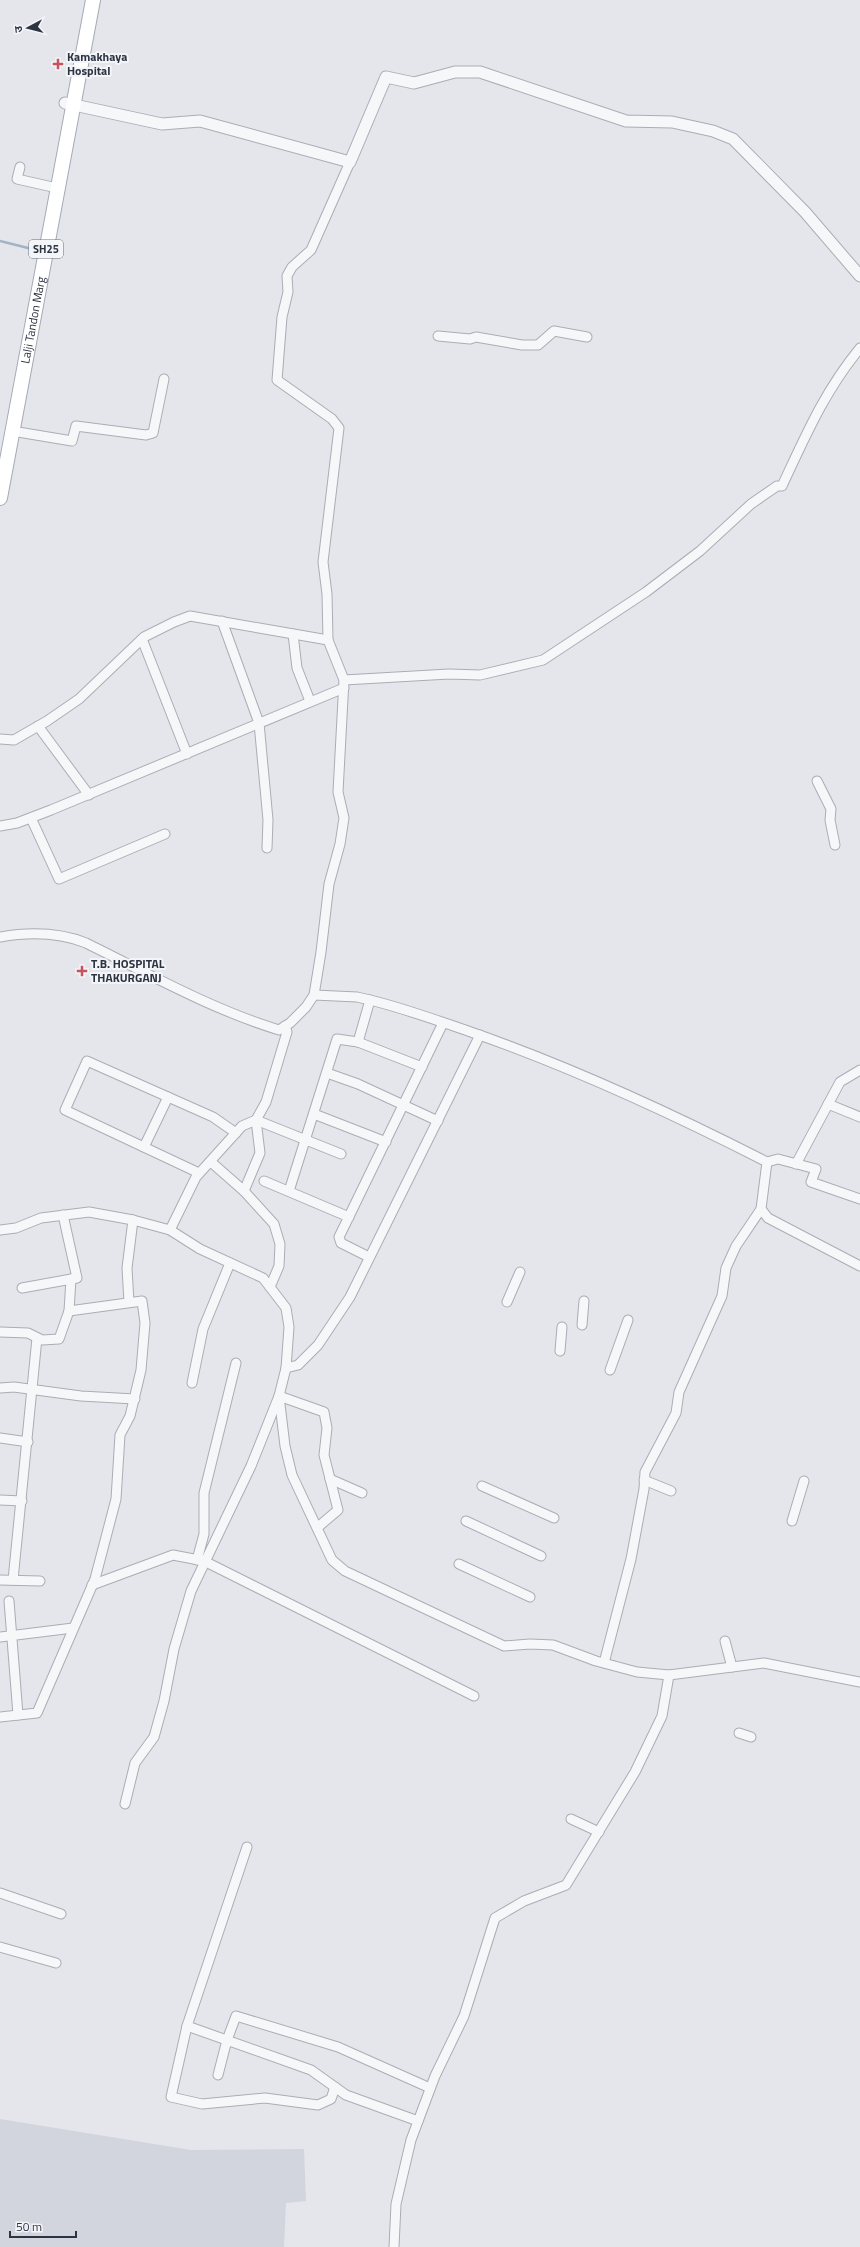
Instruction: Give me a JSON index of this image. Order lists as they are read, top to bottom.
{
  "streets": {
    "main road": ["SH25", "Lalji Tandon Marg"]
  },
  "places": {
    "health": ["Kamakhaya Hospital", "T.B. HOSPITAL THAKURGANJ"]
  },
  "scale_bar": "50 m",
  "north": "left"
}
